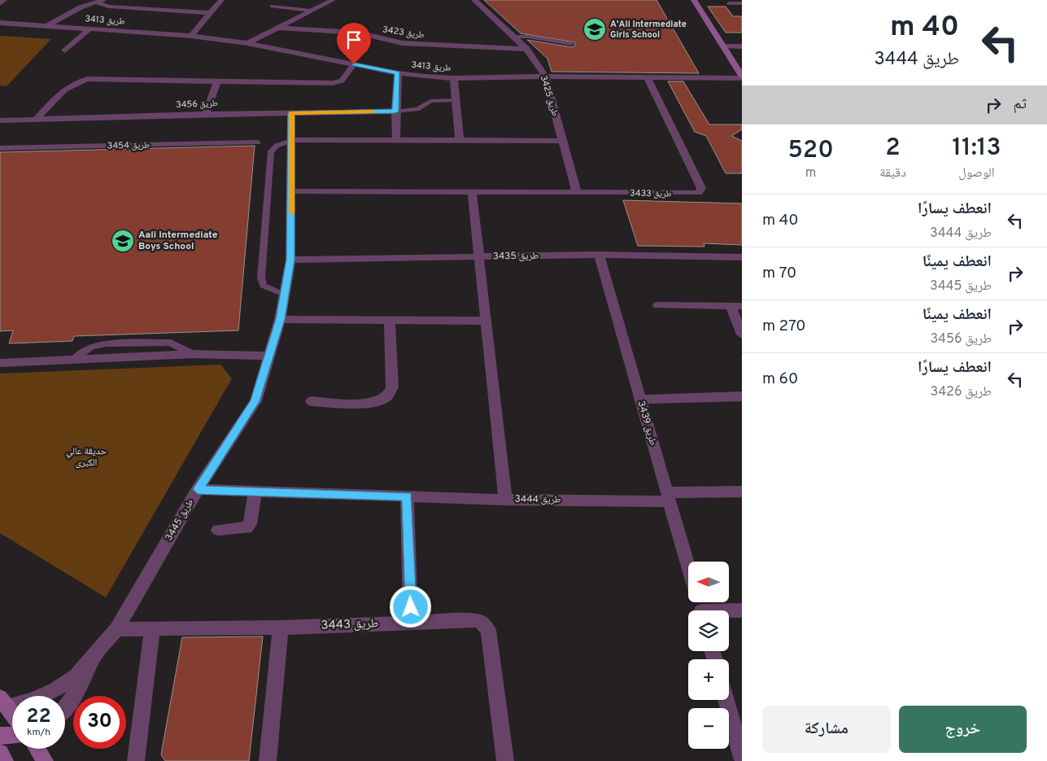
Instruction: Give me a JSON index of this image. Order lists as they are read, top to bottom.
{
  "streets": {
    "street": [
      "طريق 3413",
      "طريق 3423",
      "طريق 3425",
      "طريق 3456",
      "طريق 3454",
      "طريق 3433",
      "طريق 3435",
      "طريق 3439",
      "طريق 3444",
      "طريق 3445",
      "طريق 3443"
    ]
  },
  "crossings": [
    ["طريق 3413", "طريق 3425"],
    ["طريق 3413", "طريق 3433"],
    ["طريق 3423", "طريق 3425"],
    ["طريق 3425", "طريق 3433"],
    ["طريق 3456", "طريق 3445"],
    ["طريق 3433", "طريق 3445"],
    ["طريق 3435", "طريق 3439"],
    ["طريق 3435", "طريق 3445"],
    ["طريق 3439", "طريق 3444"],
    ["طريق 3444", "طريق 3445"],
    ["طريق 3445", "طريق 3443"]
  ],
  "parks": ["حديقة عالي الكبرى"],
  "places": {
    "school or university": ["A'Ali Intermediate Girls School", "Aali Intermediate Boys School"]
  },
  "north": "left",
  "page": {
    "turn": ["40 m", "طريق 3444"],
    "then": "ثم",
    "eta": [
      "11:13",
      "الوصول",
      "2",
      "دقيقة",
      "520",
      "m"
    ],
    "list": [
      {
        "name": "انعطف يسارًا",
        "note": "طريق 3444",
        "value": "40 m"
      },
      {
        "name": "انعطف يمينًا",
        "note": "طريق 3445",
        "value": "70 m"
      },
      {
        "name": "انعطف يمينًا",
        "note": "طريق 3456",
        "value": "270 m"
      },
      {
        "name": "انعطف يسارًا",
        "note": "طريق 3426",
        "value": "60 m"
      }
    ],
    "map_buttons": ["+", "−"],
    "speed": "22 km/h",
    "limit": "30",
    "buttons": ["خروج", "مشاركة"]
  }
}
